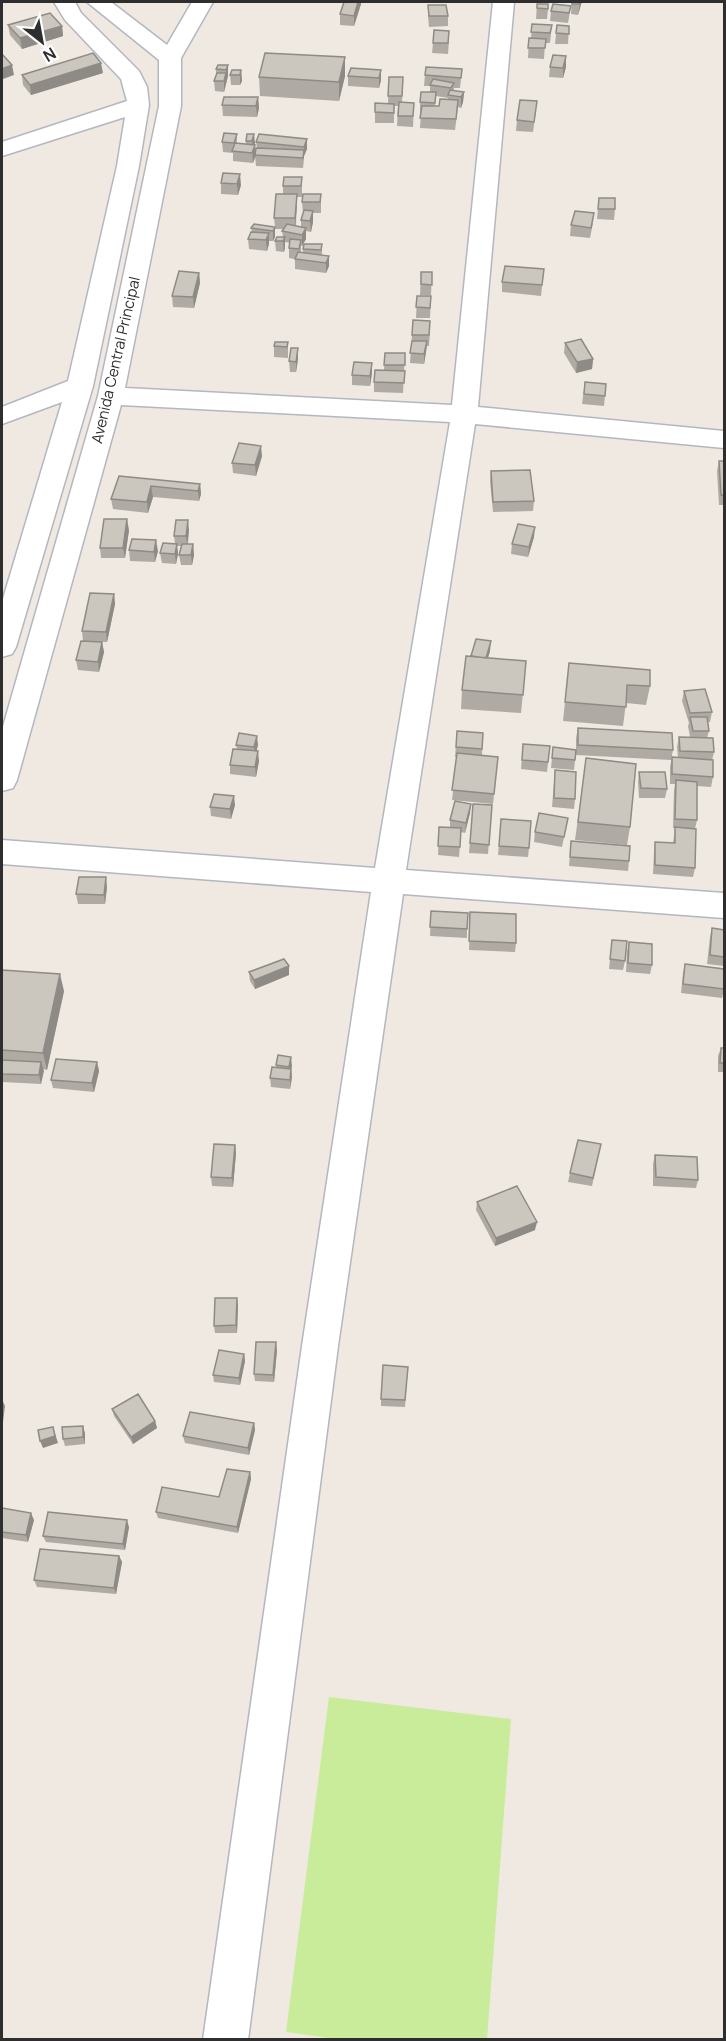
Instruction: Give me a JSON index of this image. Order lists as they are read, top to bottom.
{
  "streets": {
    "street": ["Avenida Central Principal"]
  },
  "north": "bottom right"
}
